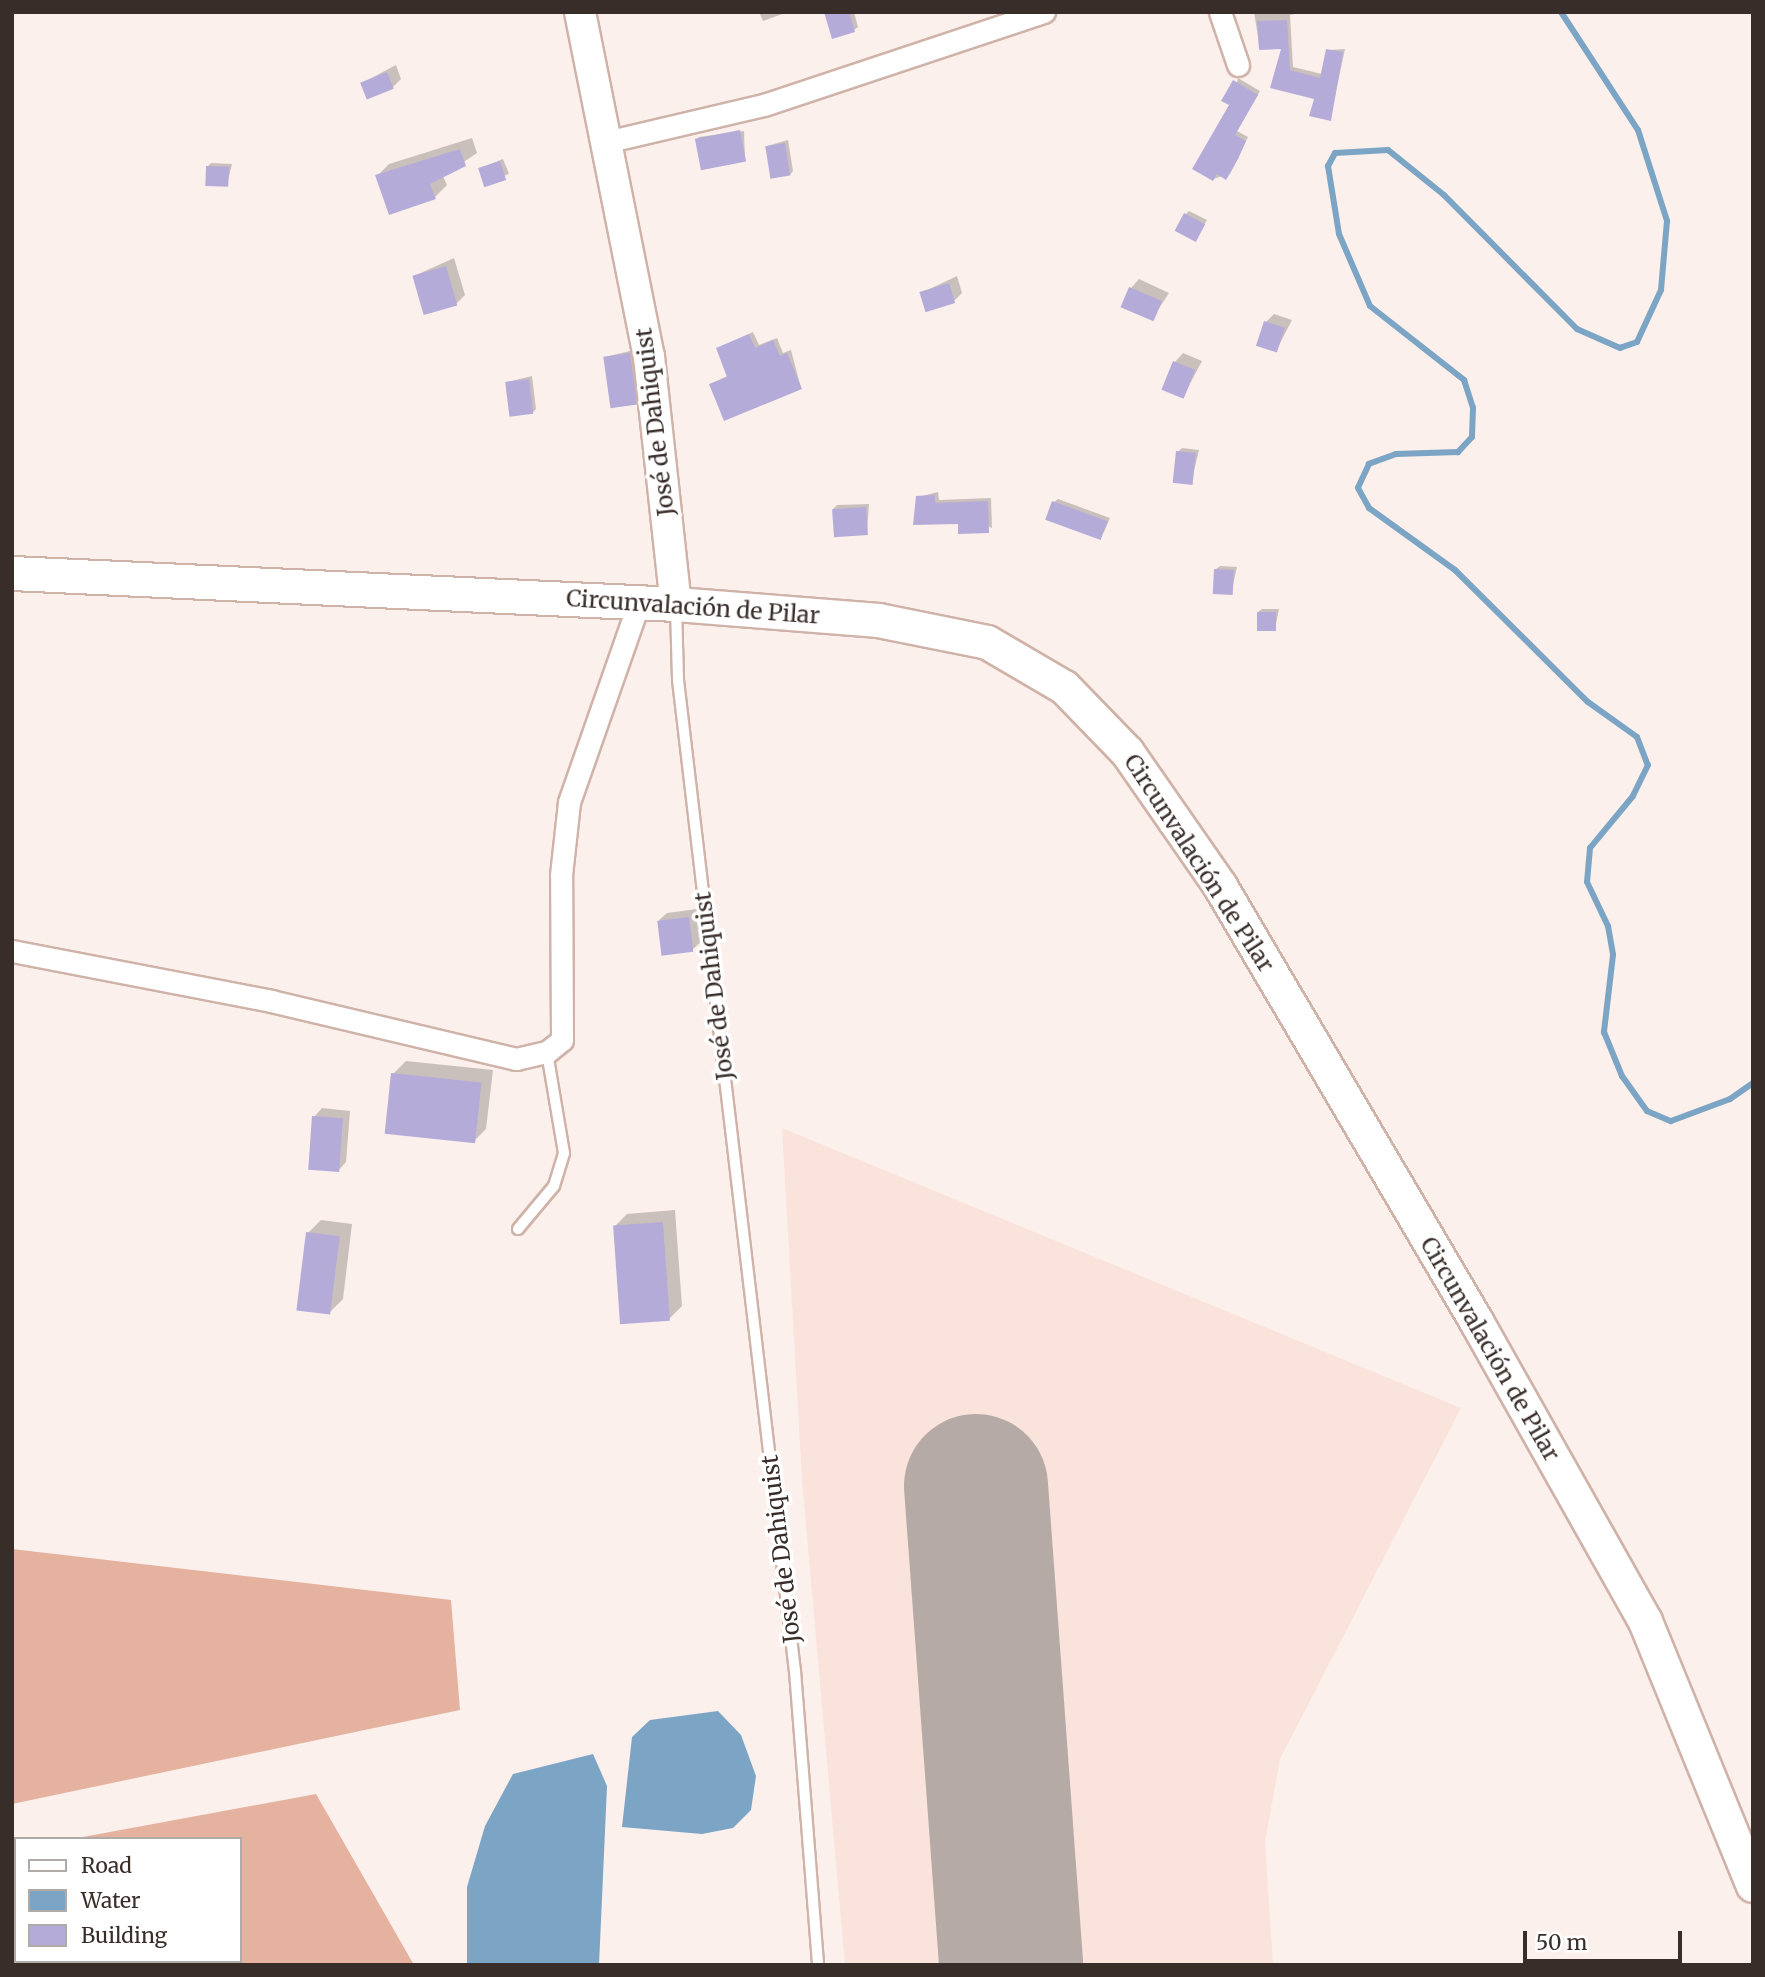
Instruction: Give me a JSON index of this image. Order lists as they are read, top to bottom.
{
  "streets": {
    "main road": ["José de Dahiquist", "Circunvalación de Pilar"]
  },
  "crossings": [
    ["José de Dahiquist", "Circunvalación de Pilar"]
  ],
  "legend": ["Road", "Water", "Building"],
  "scale_bar": "50 m"
}
